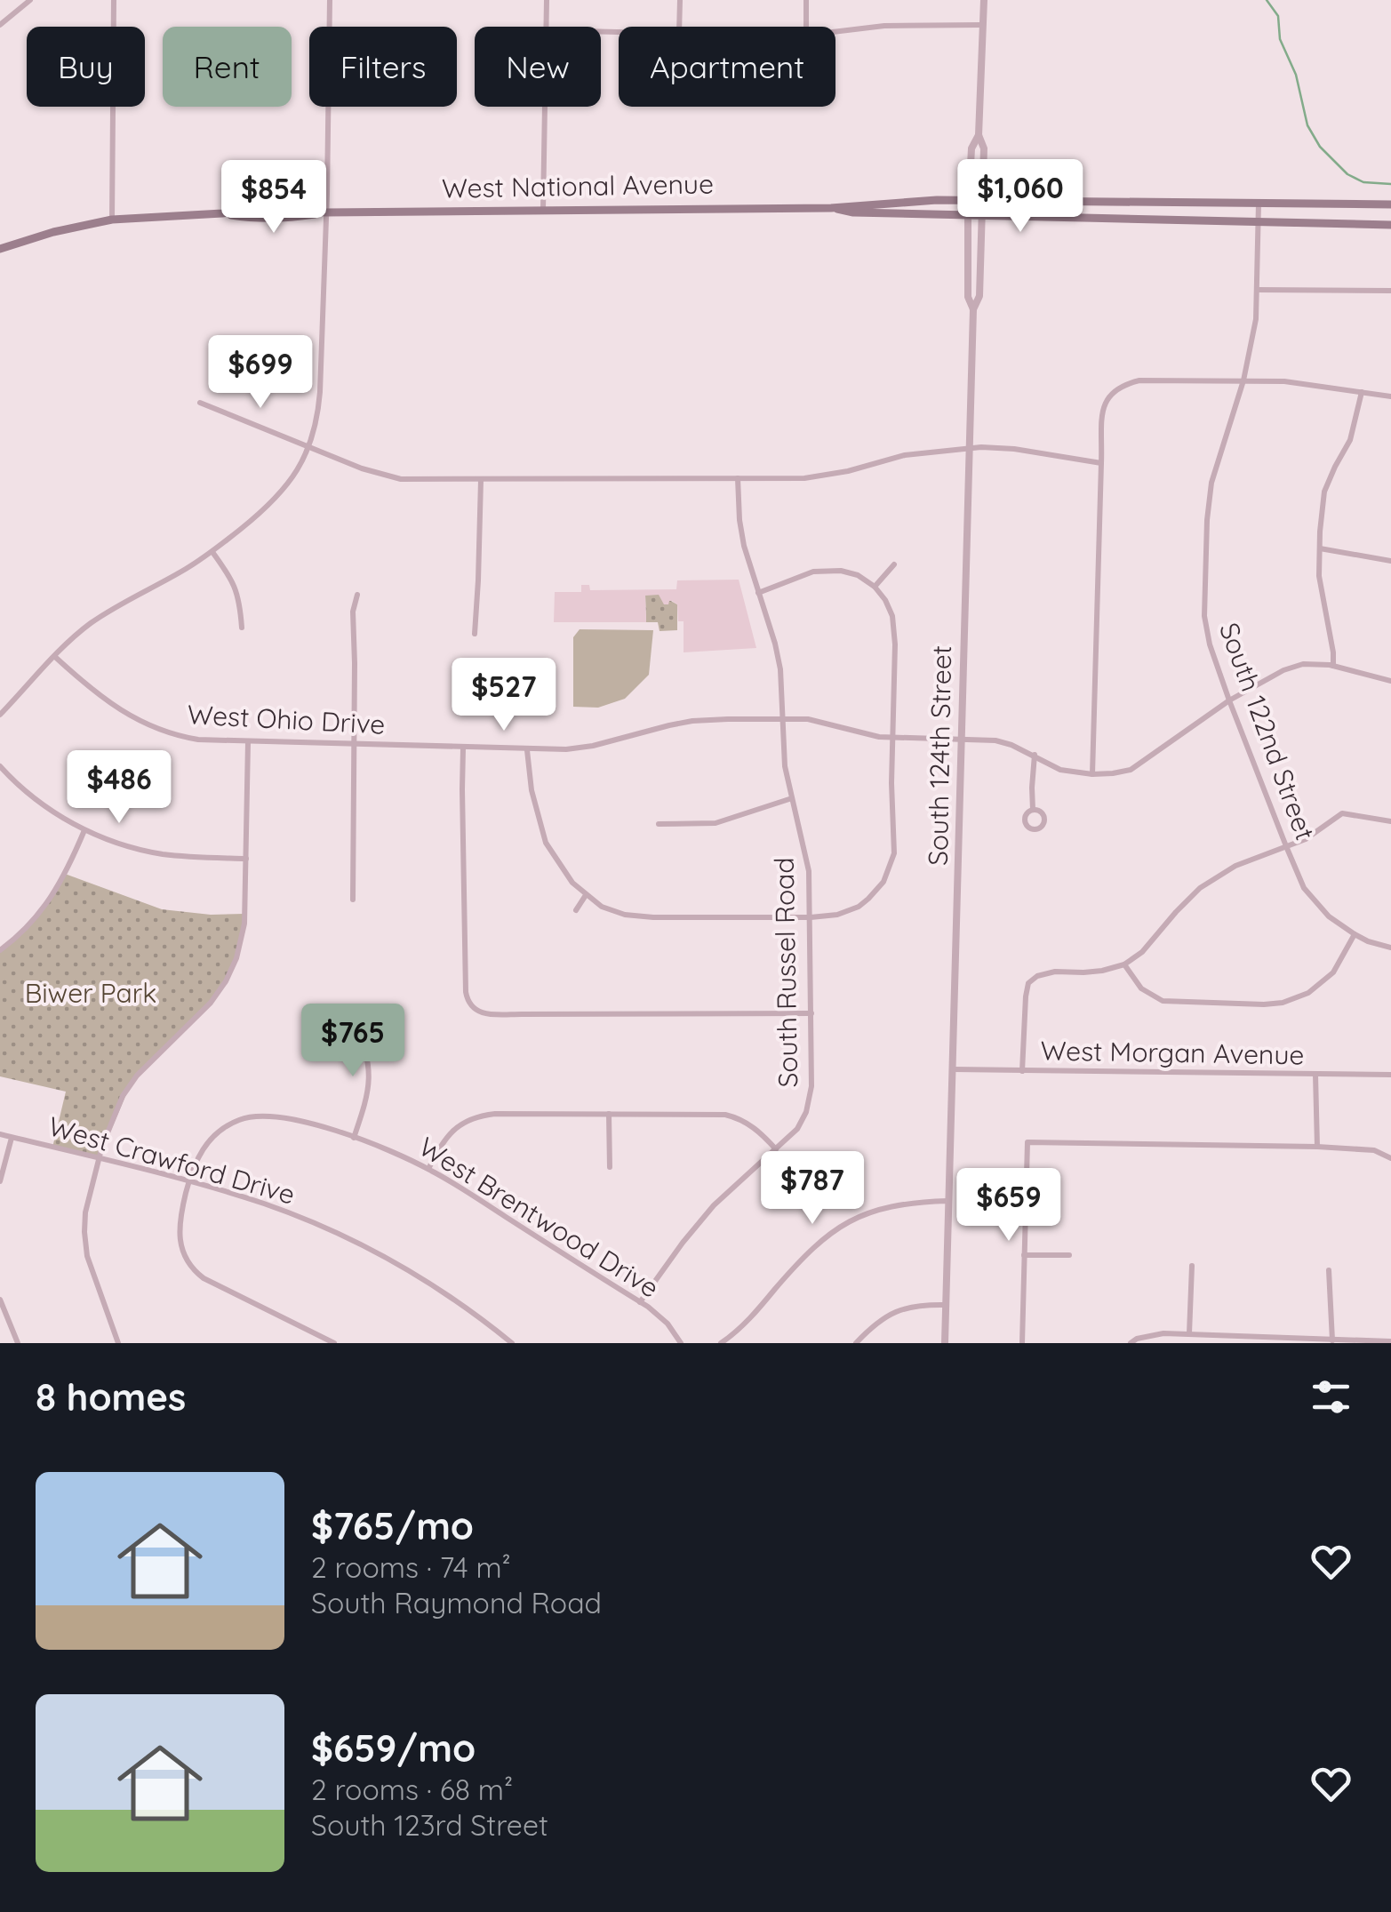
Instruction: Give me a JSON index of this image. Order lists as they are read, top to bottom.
{
  "streets": {
    "main road": ["West National Avenue"],
    "street": [
      "West Ohio Drive",
      "South 122nd Street",
      "South 124th Street",
      "South Russel Road",
      "West Morgan Avenue",
      "West Crawford Drive",
      "West Brentwood Drive"
    ]
  },
  "crossings": [
    ["West National Avenue", "South 122nd Street"],
    ["West National Avenue", "South 124th Street"],
    ["West Ohio Drive", "South 124th Street"],
    ["West Ohio Drive", "South Russel Road"],
    ["South 124th Street", "West Morgan Avenue"],
    ["South Russel Road", "West Brentwood Drive"],
    ["West Crawford Drive", "West Brentwood Drive"]
  ],
  "parks": ["Biwer Park"],
  "page": {
    "chip": [
      "Buy",
      "Rent",
      "Filters",
      "New",
      "Apartment"
    ],
    "price": [
      "$1,060",
      "$854",
      "$699",
      "$527",
      "$486",
      "$765",
      "$787",
      "$659"
    ],
    "heading": "8 homes",
    "list": [
      {
        "name": "$765/mo",
        "note": "2 rooms · 74 m² · South Raymond Road"
      },
      {
        "name": "$659/mo",
        "note": "2 rooms · 68 m² · South 123rd Street"
      }
    ]
  }
}
